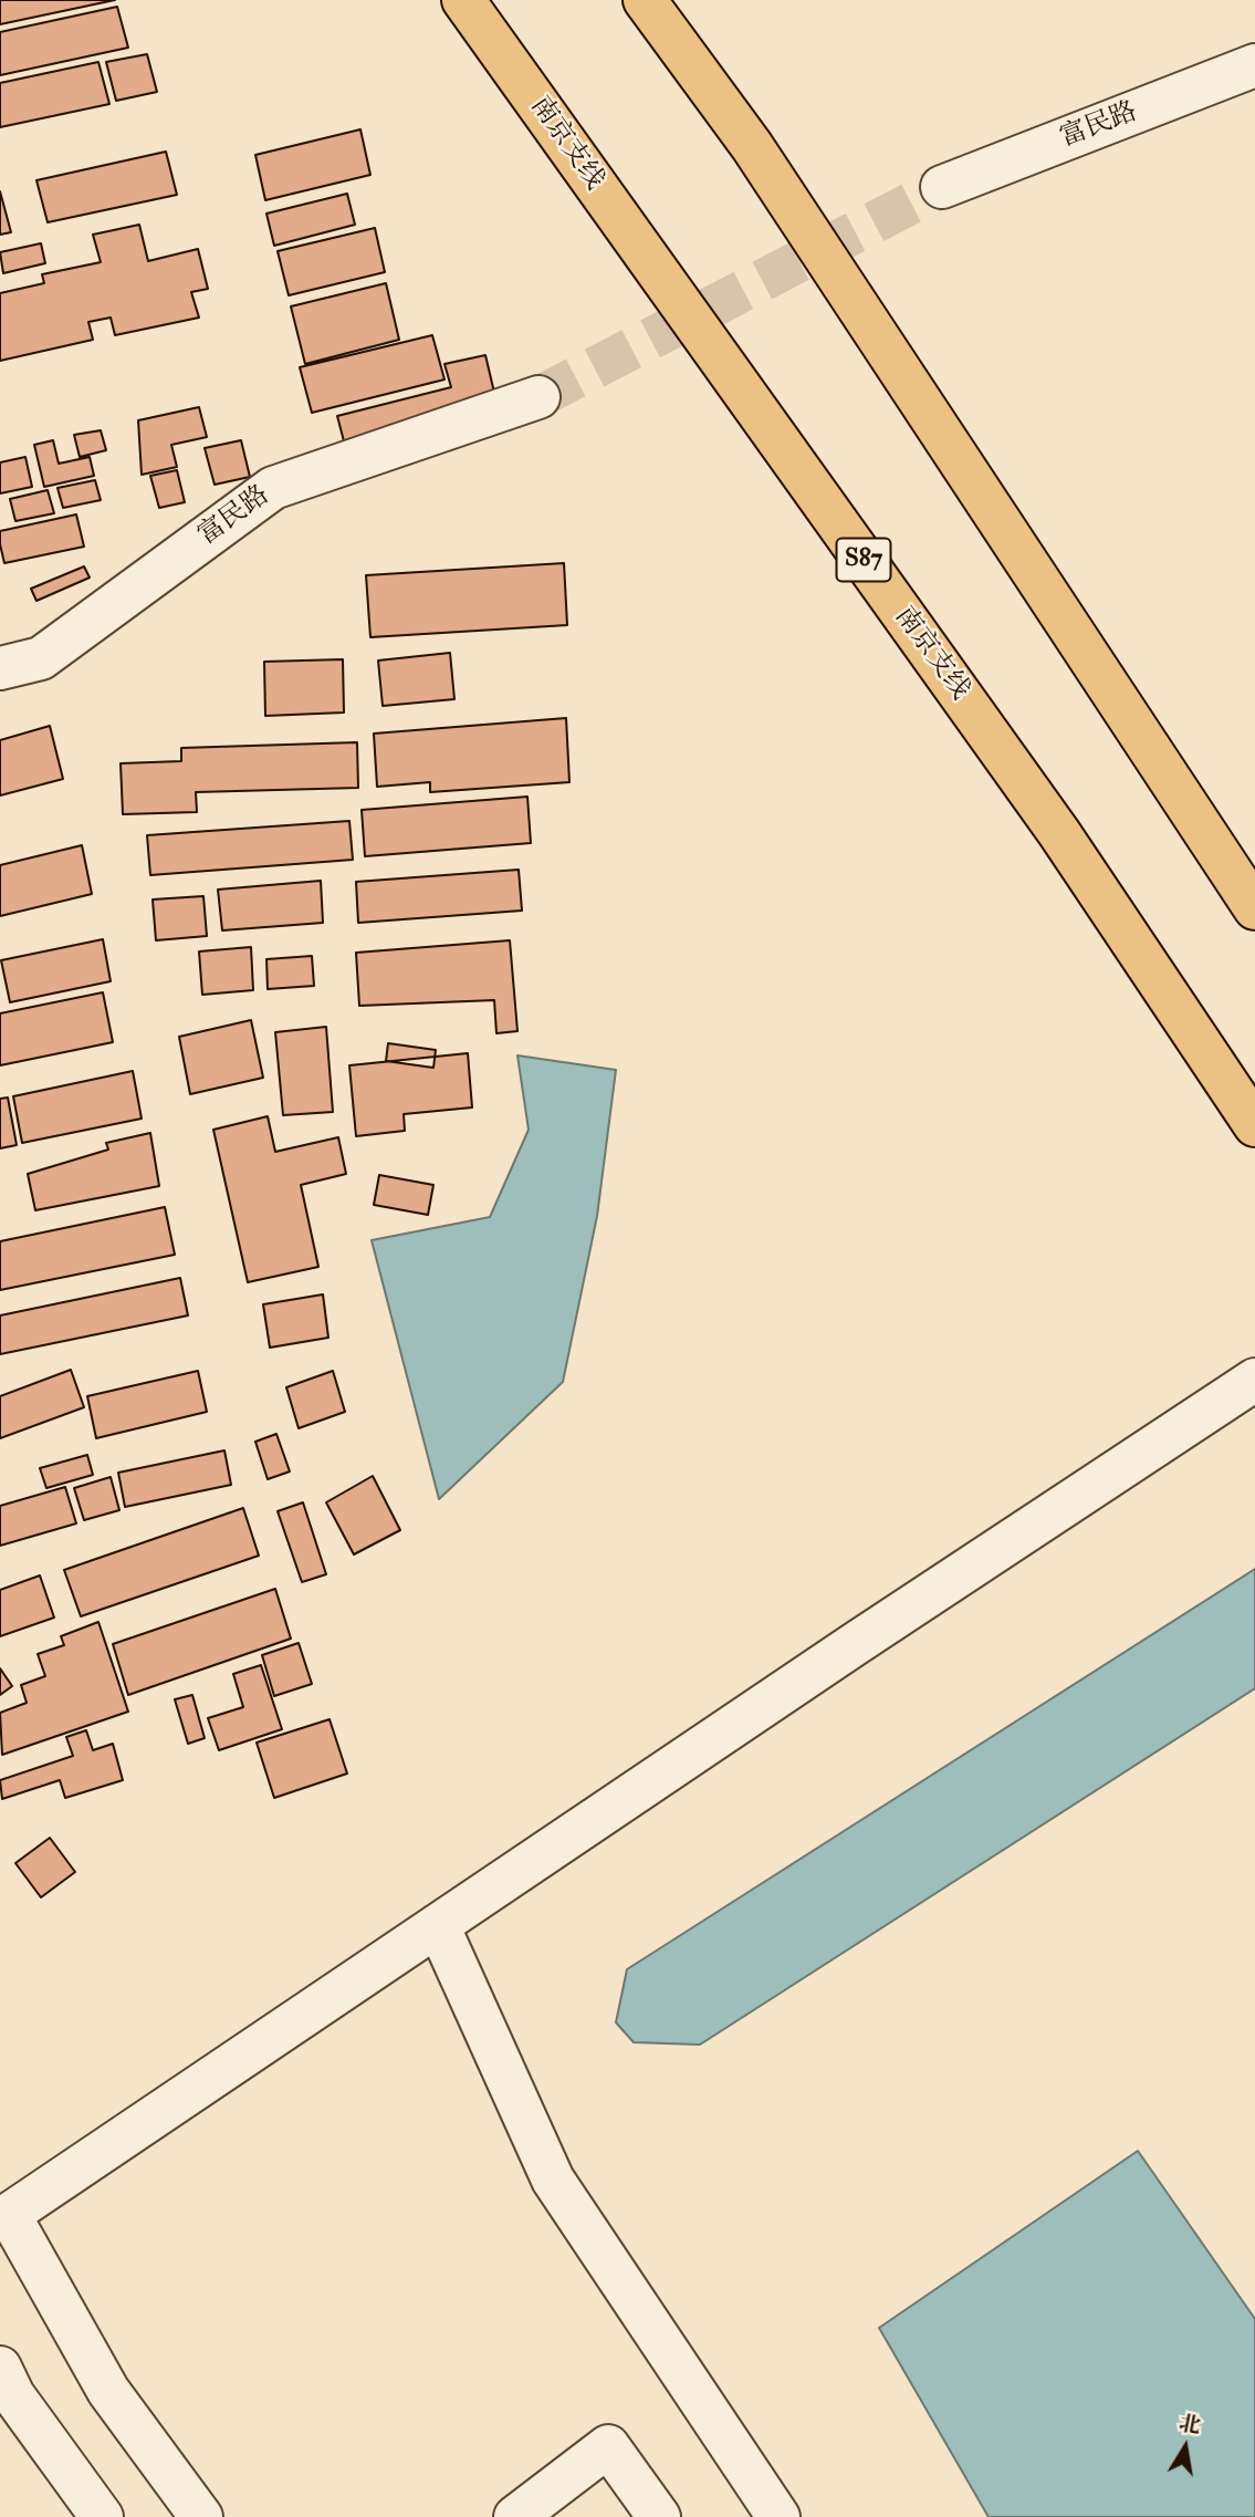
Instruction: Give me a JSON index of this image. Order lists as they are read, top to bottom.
{
  "streets": {
    "highway": ["南京支线", "S87"],
    "street": ["富民路"]
  },
  "north": "top"
}
